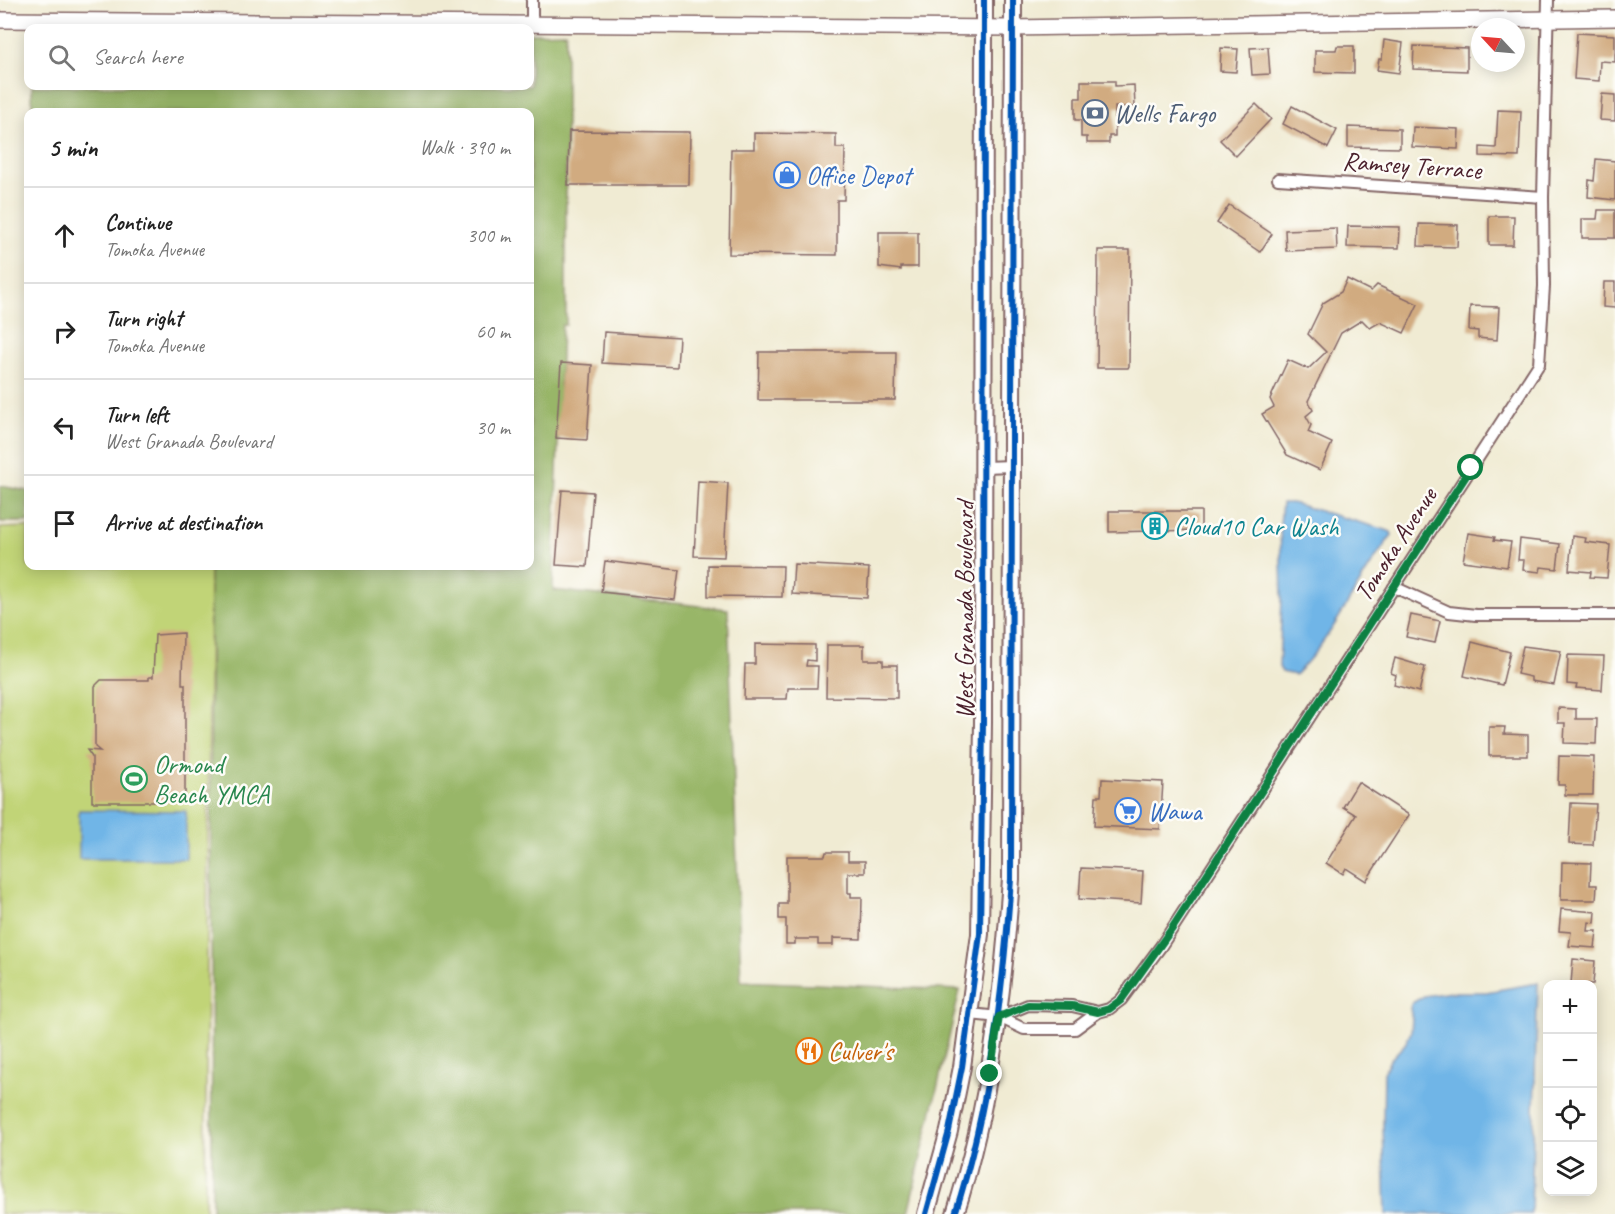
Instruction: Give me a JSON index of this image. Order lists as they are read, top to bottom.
{
  "streets": {
    "main road": ["West Granada Boulevard"],
    "street": ["Ramsey Terrace", "Tomoka Avenue"]
  },
  "crossings": [
    ["Ramsey Terrace", "Tomoka Avenue"],
    ["Tomoka Avenue", "West Granada Boulevard"]
  ],
  "places": {
    "bank": ["Wells Fargo"],
    "shop": ["Office Depot"],
    "building": ["Cloud10 Car Wash"],
    "sports": ["Ormond Beach YMCA"],
    "supermarket": ["Wawa"],
    "restaurant": ["Culver's"]
  },
  "north": "top left",
  "page": {
    "search": "Search here",
    "heading": ["5 min", "Walk · 390 m"],
    "list": [
      ["Continue", "Tomoka Avenue", "300 m"],
      ["Turn right", "Tomoka Avenue", "60 m"],
      ["Turn left", "West Granada Boulevard", "30 m"],
      "Arrive at destination"
    ],
    "map_buttons": ["+", "−"]
  }
}
